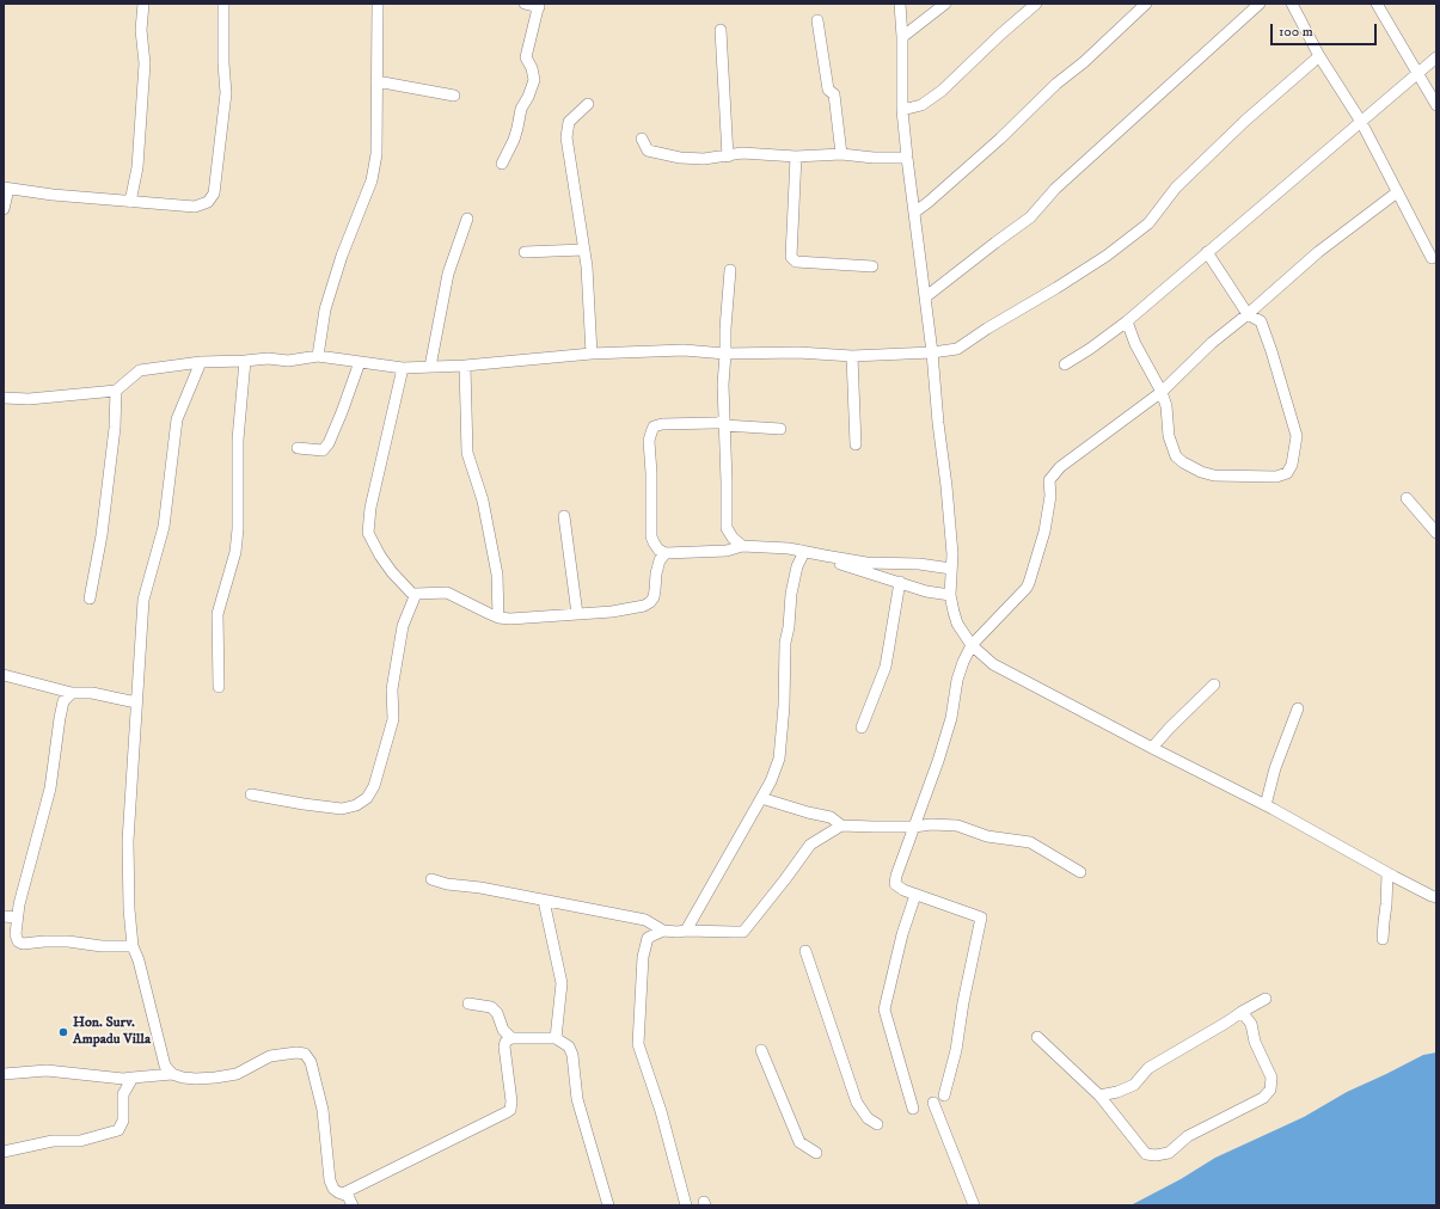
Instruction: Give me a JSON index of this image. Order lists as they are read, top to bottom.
{
  "places": ["Hon. Surv. Ampadu Villa"],
  "scale_bar": "100 m"
}
